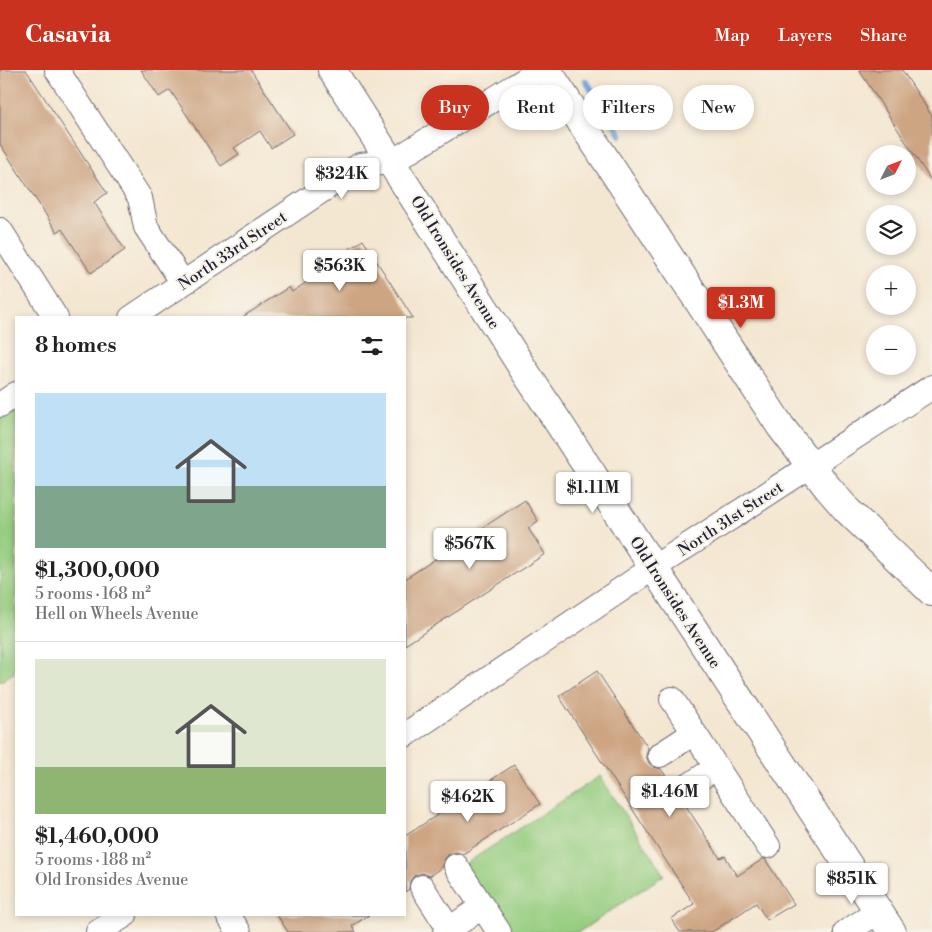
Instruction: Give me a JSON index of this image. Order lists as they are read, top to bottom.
{
  "streets": {
    "street": ["North 33rd Street", "Old Ironsides Avenue", "North 31st Street"]
  },
  "crossings": [
    ["North 33rd Street", "Old Ironsides Avenue"],
    ["Old Ironsides Avenue", "North 31st Street"]
  ],
  "north": "top right",
  "page": {
    "header": "Casavia",
    "nav": ["Map", "Layers", "Share"],
    "chip": [
      "Buy",
      "Rent",
      "Filters",
      "New"
    ],
    "map_buttons": ["+", "−"],
    "price": [
      "$324K",
      "$563K",
      "$1.3M",
      "$1.11M",
      "$567K",
      "$1.46M",
      "$462K",
      "$851K"
    ],
    "heading": "8 homes",
    "list": [
      {
        "name": "$1,300,000",
        "note": "5 rooms · 168 m² · Hell on Wheels Avenue"
      },
      {
        "name": "$1,460,000",
        "note": "5 rooms · 188 m² · Old Ironsides Avenue"
      }
    ]
  }
}
